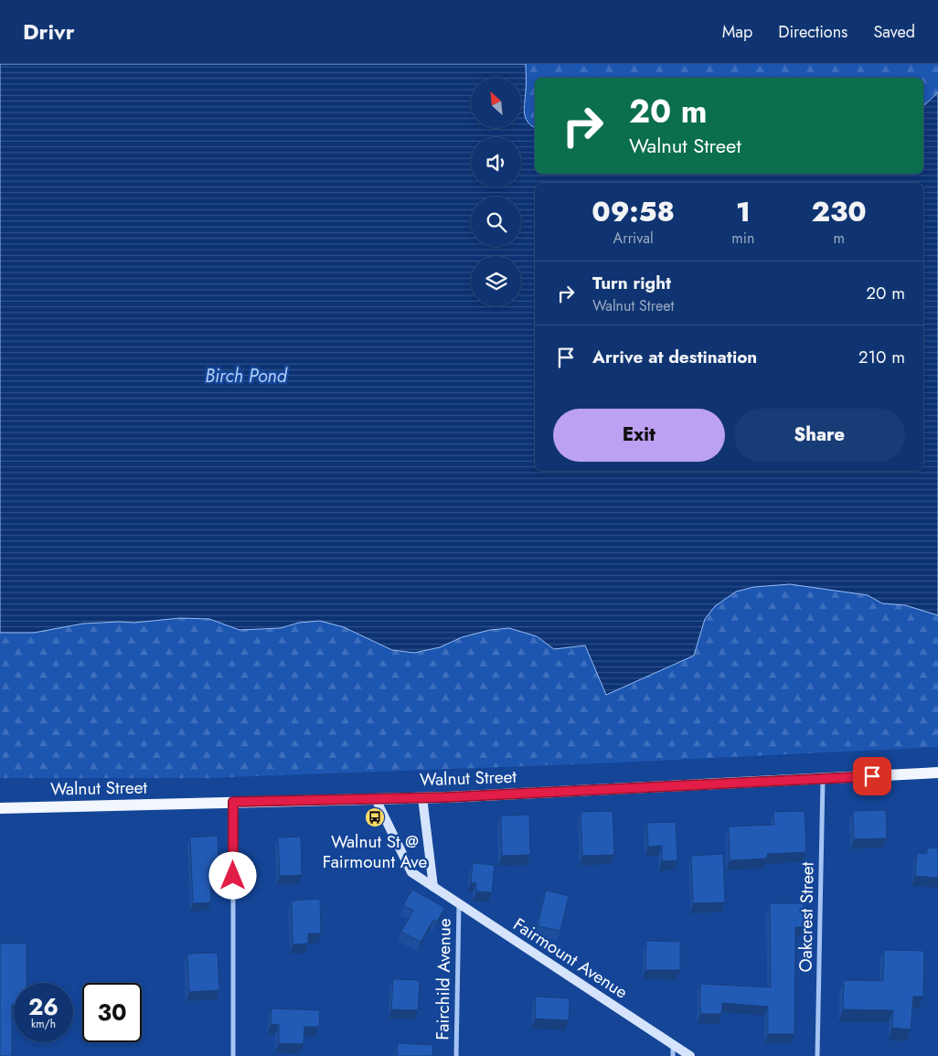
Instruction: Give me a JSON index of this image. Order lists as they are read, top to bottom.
{
  "streets": {
    "main road": ["Walnut Street"],
    "street": ["Oakcrest Street", "Fairmount Avenue", "Fairchild Avenue"]
  },
  "crossings": [
    ["Walnut Street", "Oakcrest Street"],
    ["Walnut Street", "Fairmount Avenue"],
    ["Fairmount Avenue", "Fairchild Avenue"]
  ],
  "water": ["Birch Pond"],
  "places": {
    "bus stop": ["Walnut St @ Fairmount Ave"]
  },
  "north": "top left",
  "page": {
    "header": "Drivr",
    "nav": ["Map", "Directions", "Saved"],
    "turn": ["20 m", "Walnut Street"],
    "eta": [
      "09:58",
      "Arrival",
      "1",
      "min",
      "230",
      "m"
    ],
    "list": [
      {
        "name": "Turn right",
        "note": "Walnut Street",
        "value": "20 m"
      },
      {
        "name": "Arrive at destination",
        "value": "210 m"
      }
    ],
    "buttons": ["Exit", "Share"],
    "speed": "26 km/h",
    "limit": "30"
  }
}
